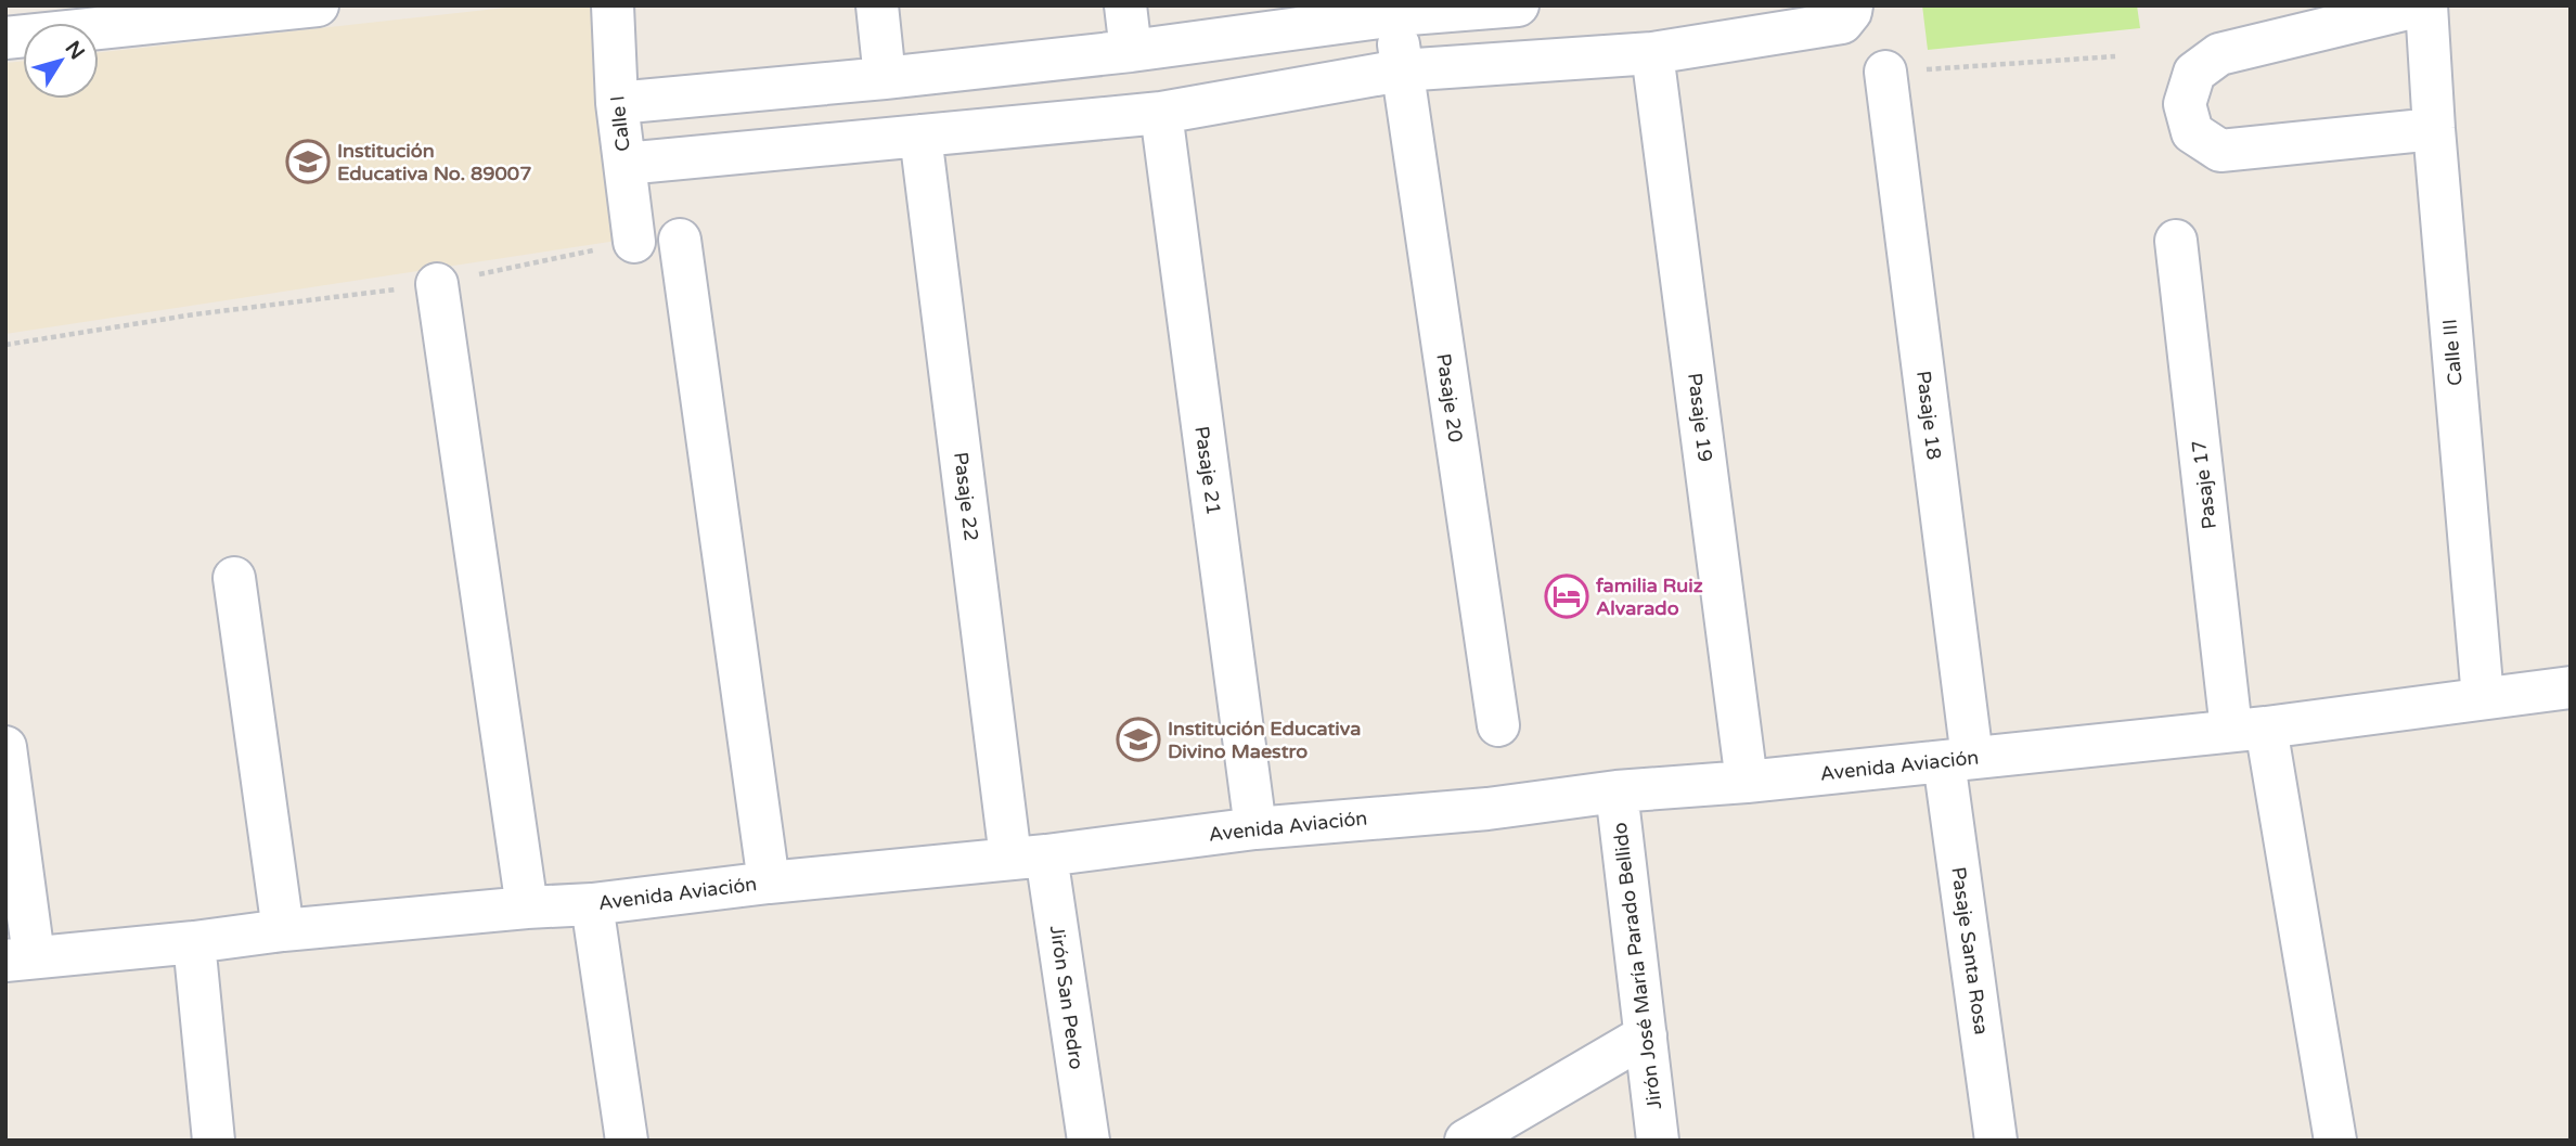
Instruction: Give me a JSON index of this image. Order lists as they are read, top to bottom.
{
  "streets": {
    "street": [
      "Calle I",
      "Calle III",
      "Pasaje 20",
      "Pasaje 18",
      "Pasaje 19",
      "Pasaje 21",
      "Pasaje 17",
      "Pasaje 22",
      "Avenida Aviación",
      "Pasaje Santa Rosa",
      "Jirón José María Parado Bellido",
      "Jirón San Pedro"
    ]
  },
  "crossings": [
    ["Calle III", "Avenida Aviación"],
    ["Pasaje 18", "Avenida Aviación"],
    ["Pasaje 18", "Pasaje Santa Rosa"],
    ["Pasaje 19", "Avenida Aviación"],
    ["Pasaje 21", "Avenida Aviación"],
    ["Pasaje 17", "Avenida Aviación"],
    ["Pasaje 22", "Avenida Aviación"],
    ["Pasaje 22", "Jirón San Pedro"],
    ["Avenida Aviación", "Pasaje Santa Rosa"],
    ["Avenida Aviación", "Jirón José María Parado Bellido"],
    ["Avenida Aviación", "Jirón San Pedro"]
  ],
  "places": {
    "school or university": ["Institución Educativa No. 89007", "Institución Educativa Divino Maestro"],
    "hotel": ["familia Ruiz Alvarado"]
  },
  "north": "top right"
}
